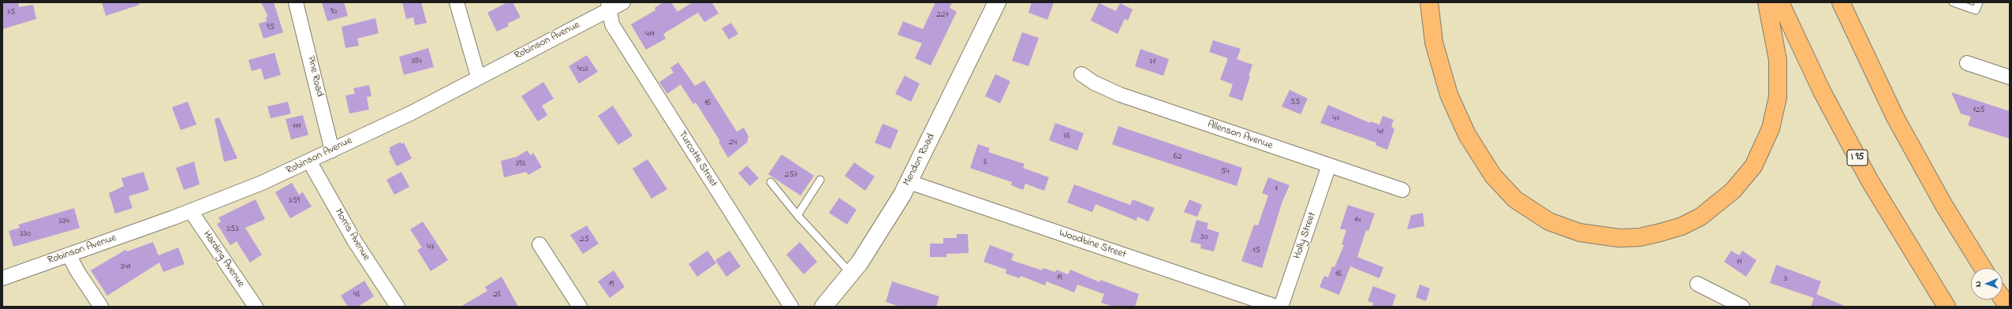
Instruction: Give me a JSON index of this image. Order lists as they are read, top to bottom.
{
  "streets": {
    "highway": ["I 95"],
    "street": [
      "Robinson Avenue",
      "Pine Road",
      "Allenson Avenue",
      "Turcotte Street",
      "Mendon Road",
      "Morris Avenue",
      "Holly Street",
      "Woodbine Street",
      "Harding Avenue"
    ]
  },
  "crossings": [
    ["Robinson Avenue", "Pine Road"],
    ["Robinson Avenue", "Turcotte Street"],
    ["Robinson Avenue", "Morris Avenue"],
    ["Robinson Avenue", "Harding Avenue"],
    ["Allenson Avenue", "Holly Street"],
    ["Mendon Road", "Woodbine Street"]
  ],
  "house_numbers": [
    "90",
    "75",
    "227",
    "95",
    "411",
    "384",
    "71",
    "403",
    "55",
    "16",
    "125",
    "47",
    "111",
    "41",
    "78",
    "24",
    "62",
    "8",
    "393",
    "54",
    "257",
    "1",
    "359",
    "14",
    "334",
    "353",
    "330",
    "30",
    "25",
    "47",
    "15",
    "11",
    "341",
    "16",
    "19",
    "3",
    "19",
    "48",
    "28"
  ],
  "north": "left"
}
